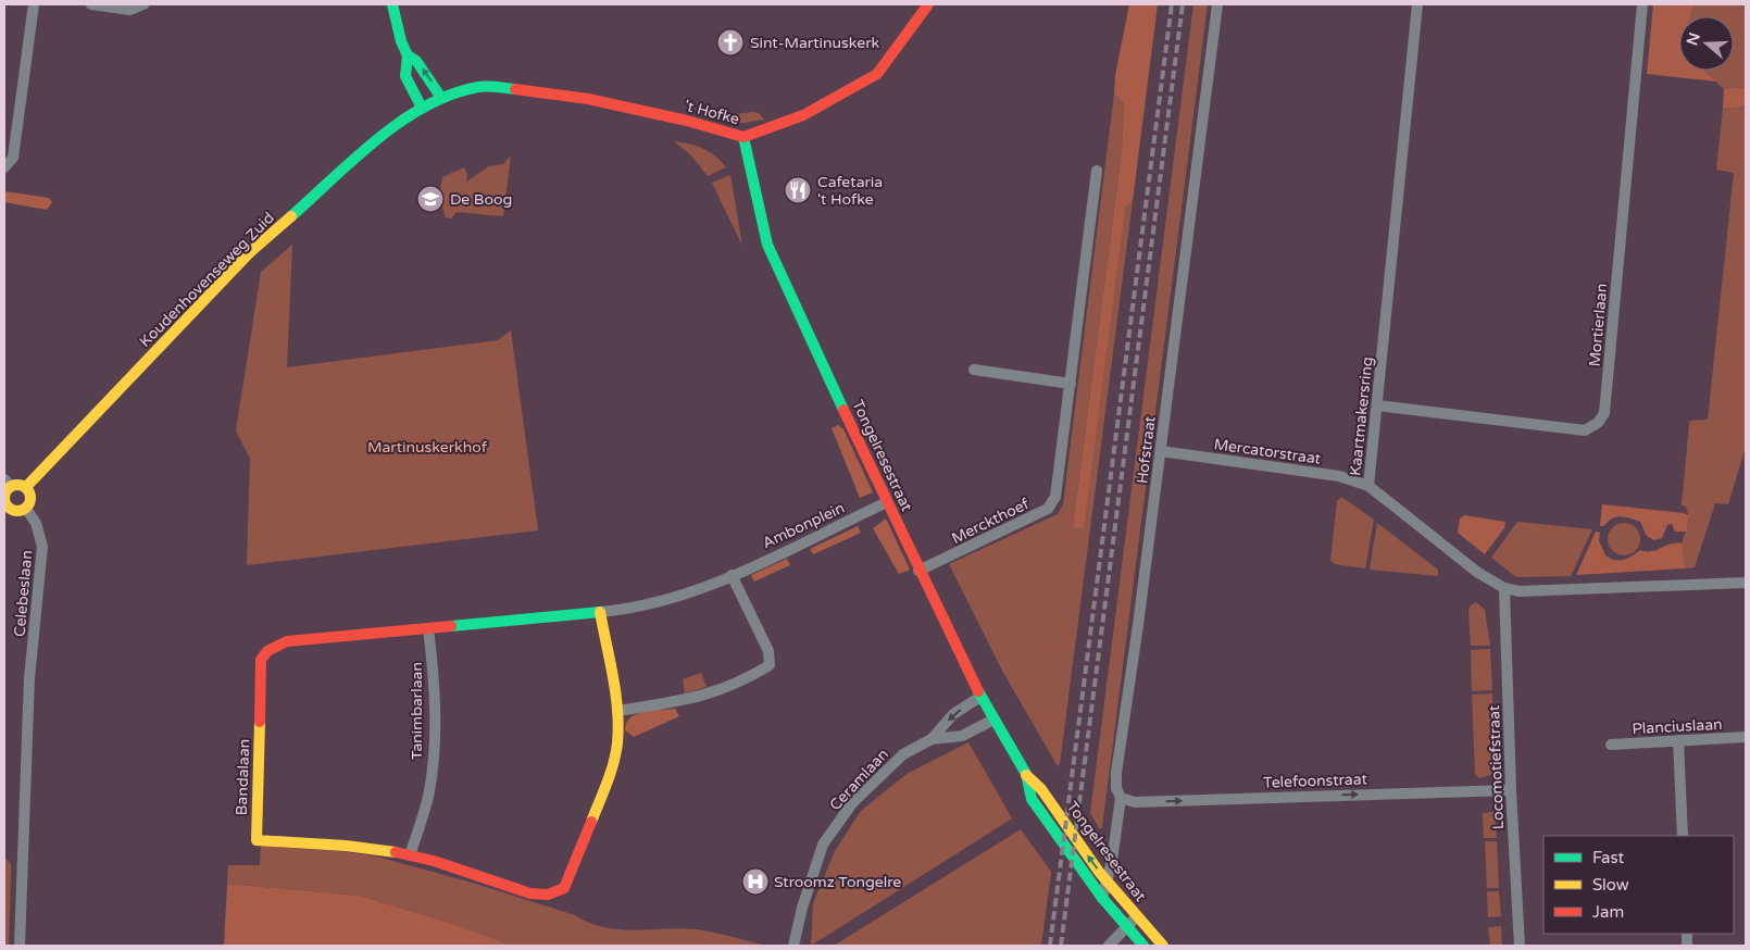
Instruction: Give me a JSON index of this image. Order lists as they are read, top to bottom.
{
  "streets": {
    "main road": [
      "'t Hofke",
      "Koudenhovenseweg Zuid",
      "Tongelresestraat",
      "Bandalaan"
    ],
    "street": [
      "Mortierlaan",
      "Kaartmakersring",
      "Hofstraat",
      "Mercatorstraat",
      "Merckthoef",
      "Ambonplein",
      "Celebeslaan",
      "Tanimbarlaan",
      "Planciuslaan",
      "Locomotiefstraat",
      "Ceramlaan",
      "Telefoonstraat"
    ]
  },
  "crossings": [
    ["'t Hofke", "Koudenhovenseweg Zuid"],
    ["'t Hofke", "Tongelresestraat"],
    ["Koudenhovenseweg Zuid", "Celebeslaan"],
    ["Mortierlaan", "Kaartmakersring"],
    ["Kaartmakersring", "Mercatorstraat"],
    ["Kaartmakersring", "Locomotiefstraat"],
    ["Hofstraat", "Mercatorstraat"],
    ["Hofstraat", "Tongelresestraat"],
    ["Hofstraat", "Telefoonstraat"],
    ["Tongelresestraat", "Merckthoef"],
    ["Tongelresestraat", "Ambonplein"],
    ["Tongelresestraat", "Ceramlaan"],
    ["Ambonplein", "Bandalaan"],
    ["Tanimbarlaan", "Bandalaan"],
    ["Locomotiefstraat", "Telefoonstraat"]
  ],
  "one_way": ["Telefoonstraat"],
  "parks": ["Martinuskerkhof"],
  "places": {
    "church": ["Sint-Martinuskerk"],
    "restaurant": ["Cafetaria 't Hofke"],
    "school or university": ["De Boog"],
    "hospital": ["Stroomz Tongelre"]
  },
  "legend": ["Fast", "Slow", "Jam"],
  "north": "left"
}
